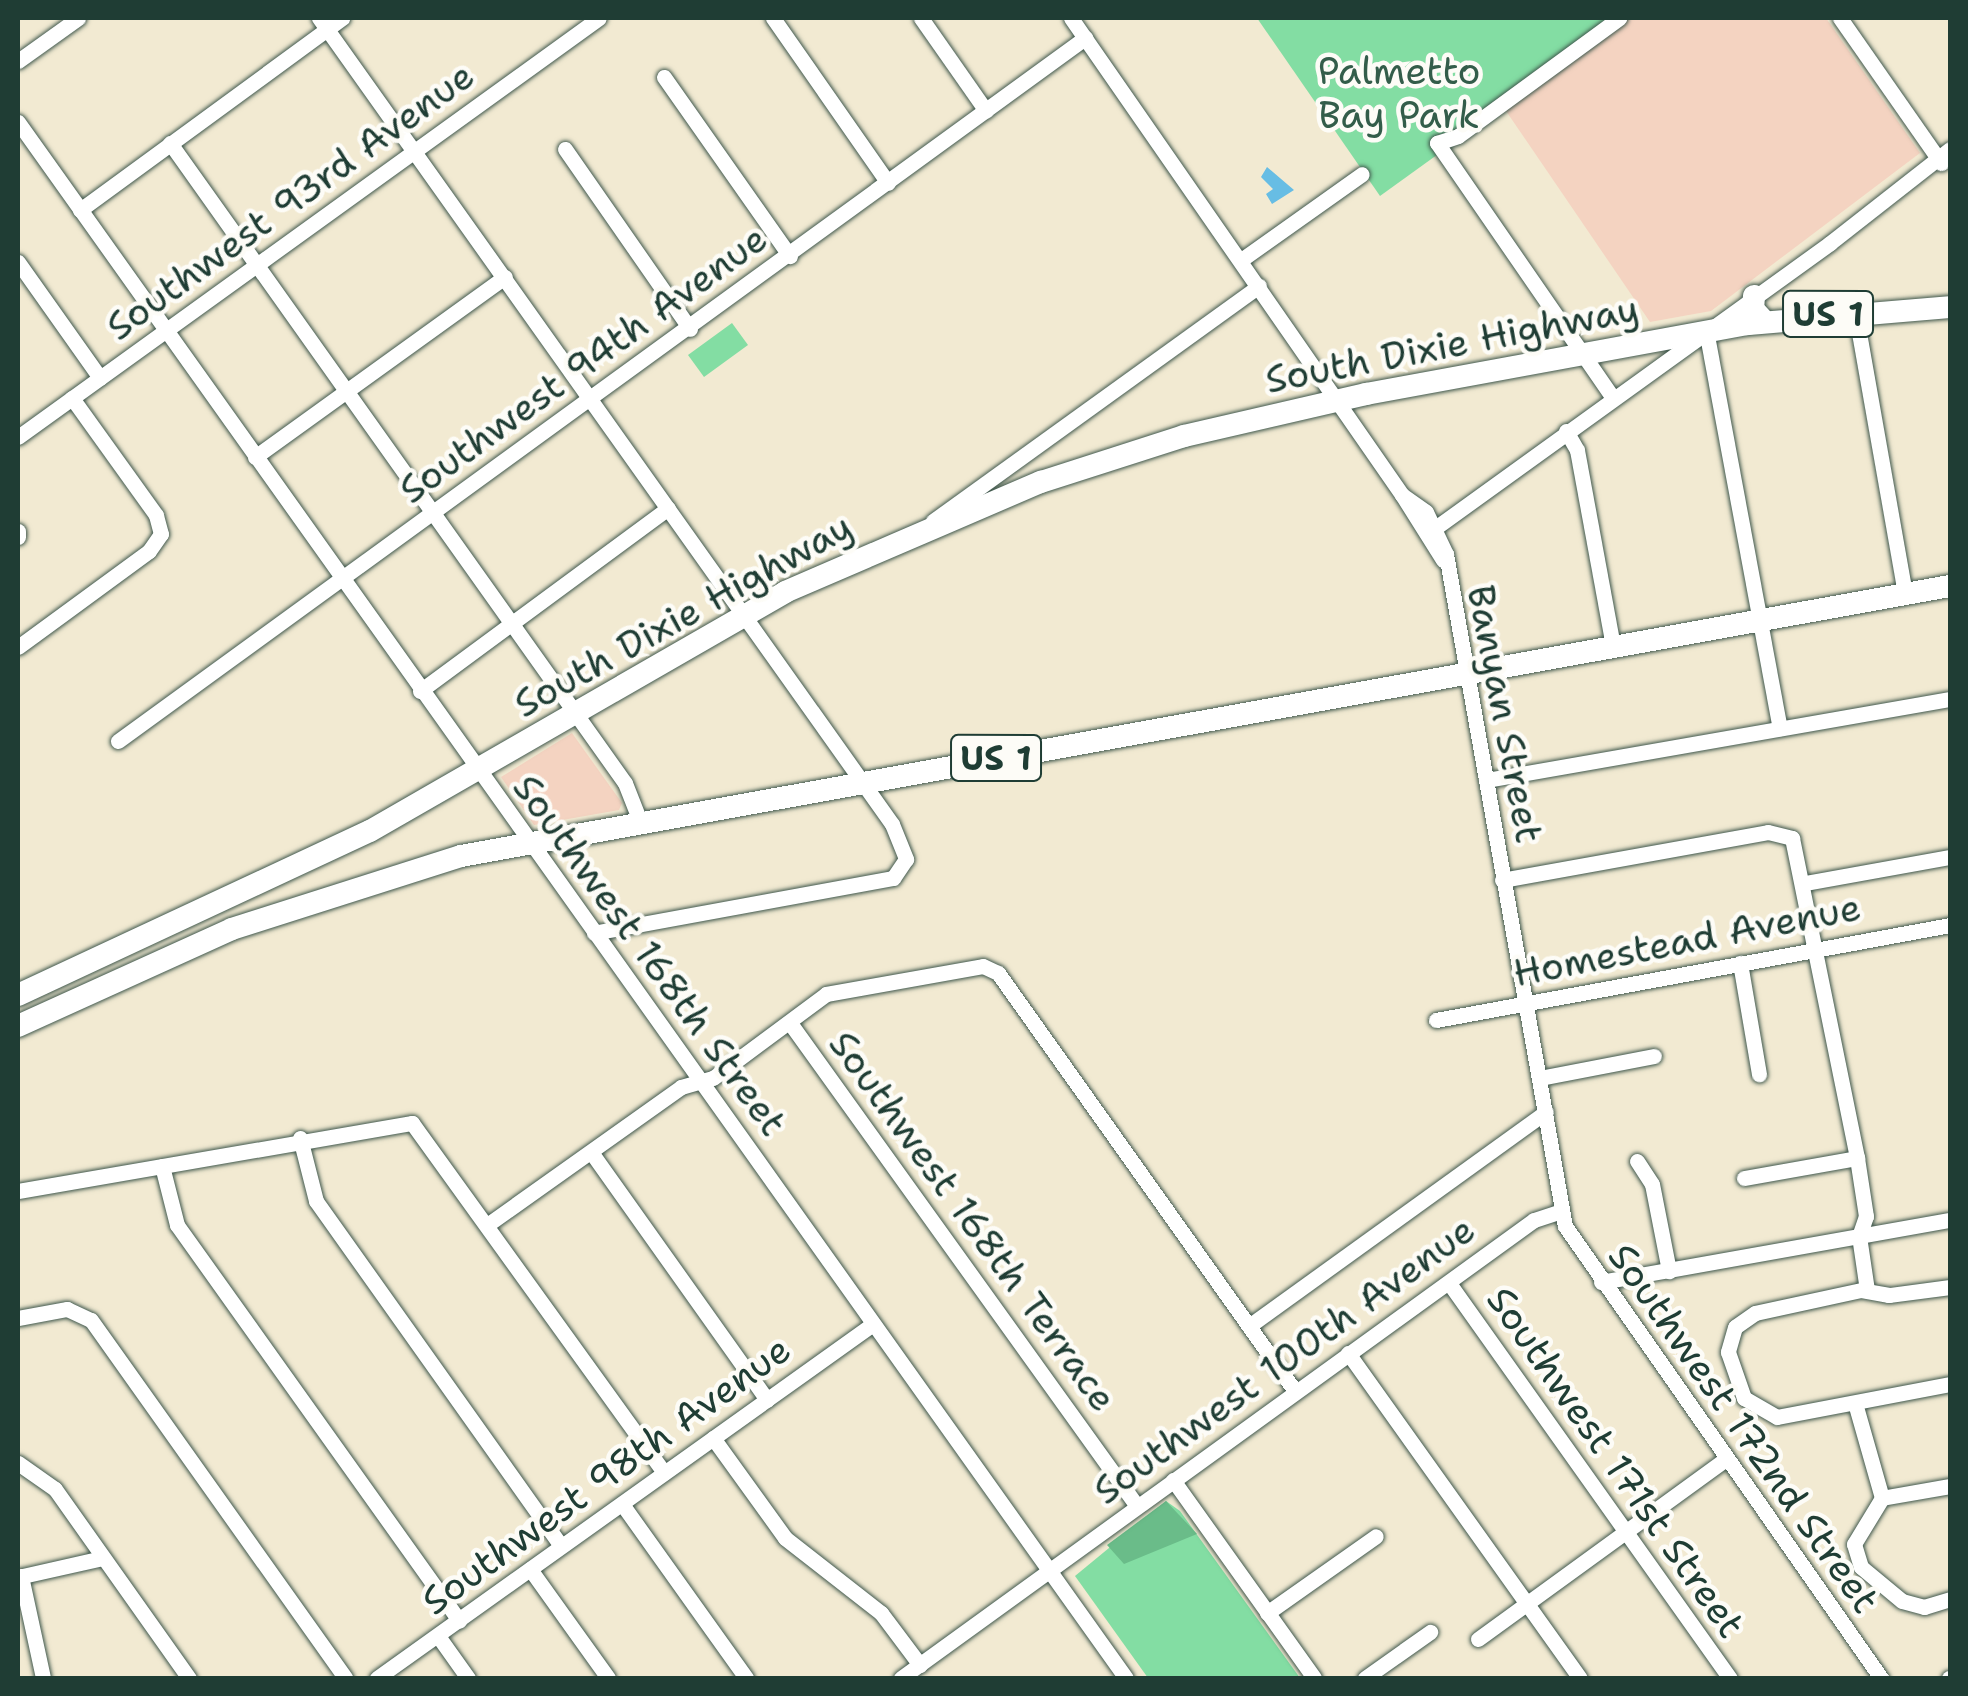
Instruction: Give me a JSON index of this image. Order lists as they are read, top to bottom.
{
  "streets": {
    "highway": ["US 1", "South Dixie Highway"],
    "street": [
      "Southwest 93rd Avenue",
      "Southwest 94th Avenue",
      "Banyan Street",
      "Homestead Avenue",
      "Southwest 168th Street",
      "Southwest 168th Terrace",
      "Southwest 100th Avenue",
      "Southwest 172nd Street",
      "Southwest 171st Street",
      "Southwest 98th Avenue"
    ]
  },
  "crossings": [
    ["Southwest 93rd Avenue", "Southwest 168th Street"],
    ["US 1", "Banyan Street"],
    ["US 1", "Southwest 168th Street"],
    ["South Dixie Highway", "Southwest 168th Street"],
    ["Southwest 94th Avenue", "Southwest 168th Street"],
    ["Banyan Street", "Homestead Avenue"],
    ["Banyan Street", "Southwest 172nd Street"],
    ["Southwest 168th Street", "Southwest 100th Avenue"],
    ["Southwest 168th Street", "Southwest 98th Avenue"],
    ["Southwest 168th Terrace", "Southwest 100th Avenue"],
    ["Southwest 100th Avenue", "Southwest 172nd Street"],
    ["Southwest 100th Avenue", "Southwest 171st Street"]
  ],
  "parks": ["Palmetto Bay Park"]
}
